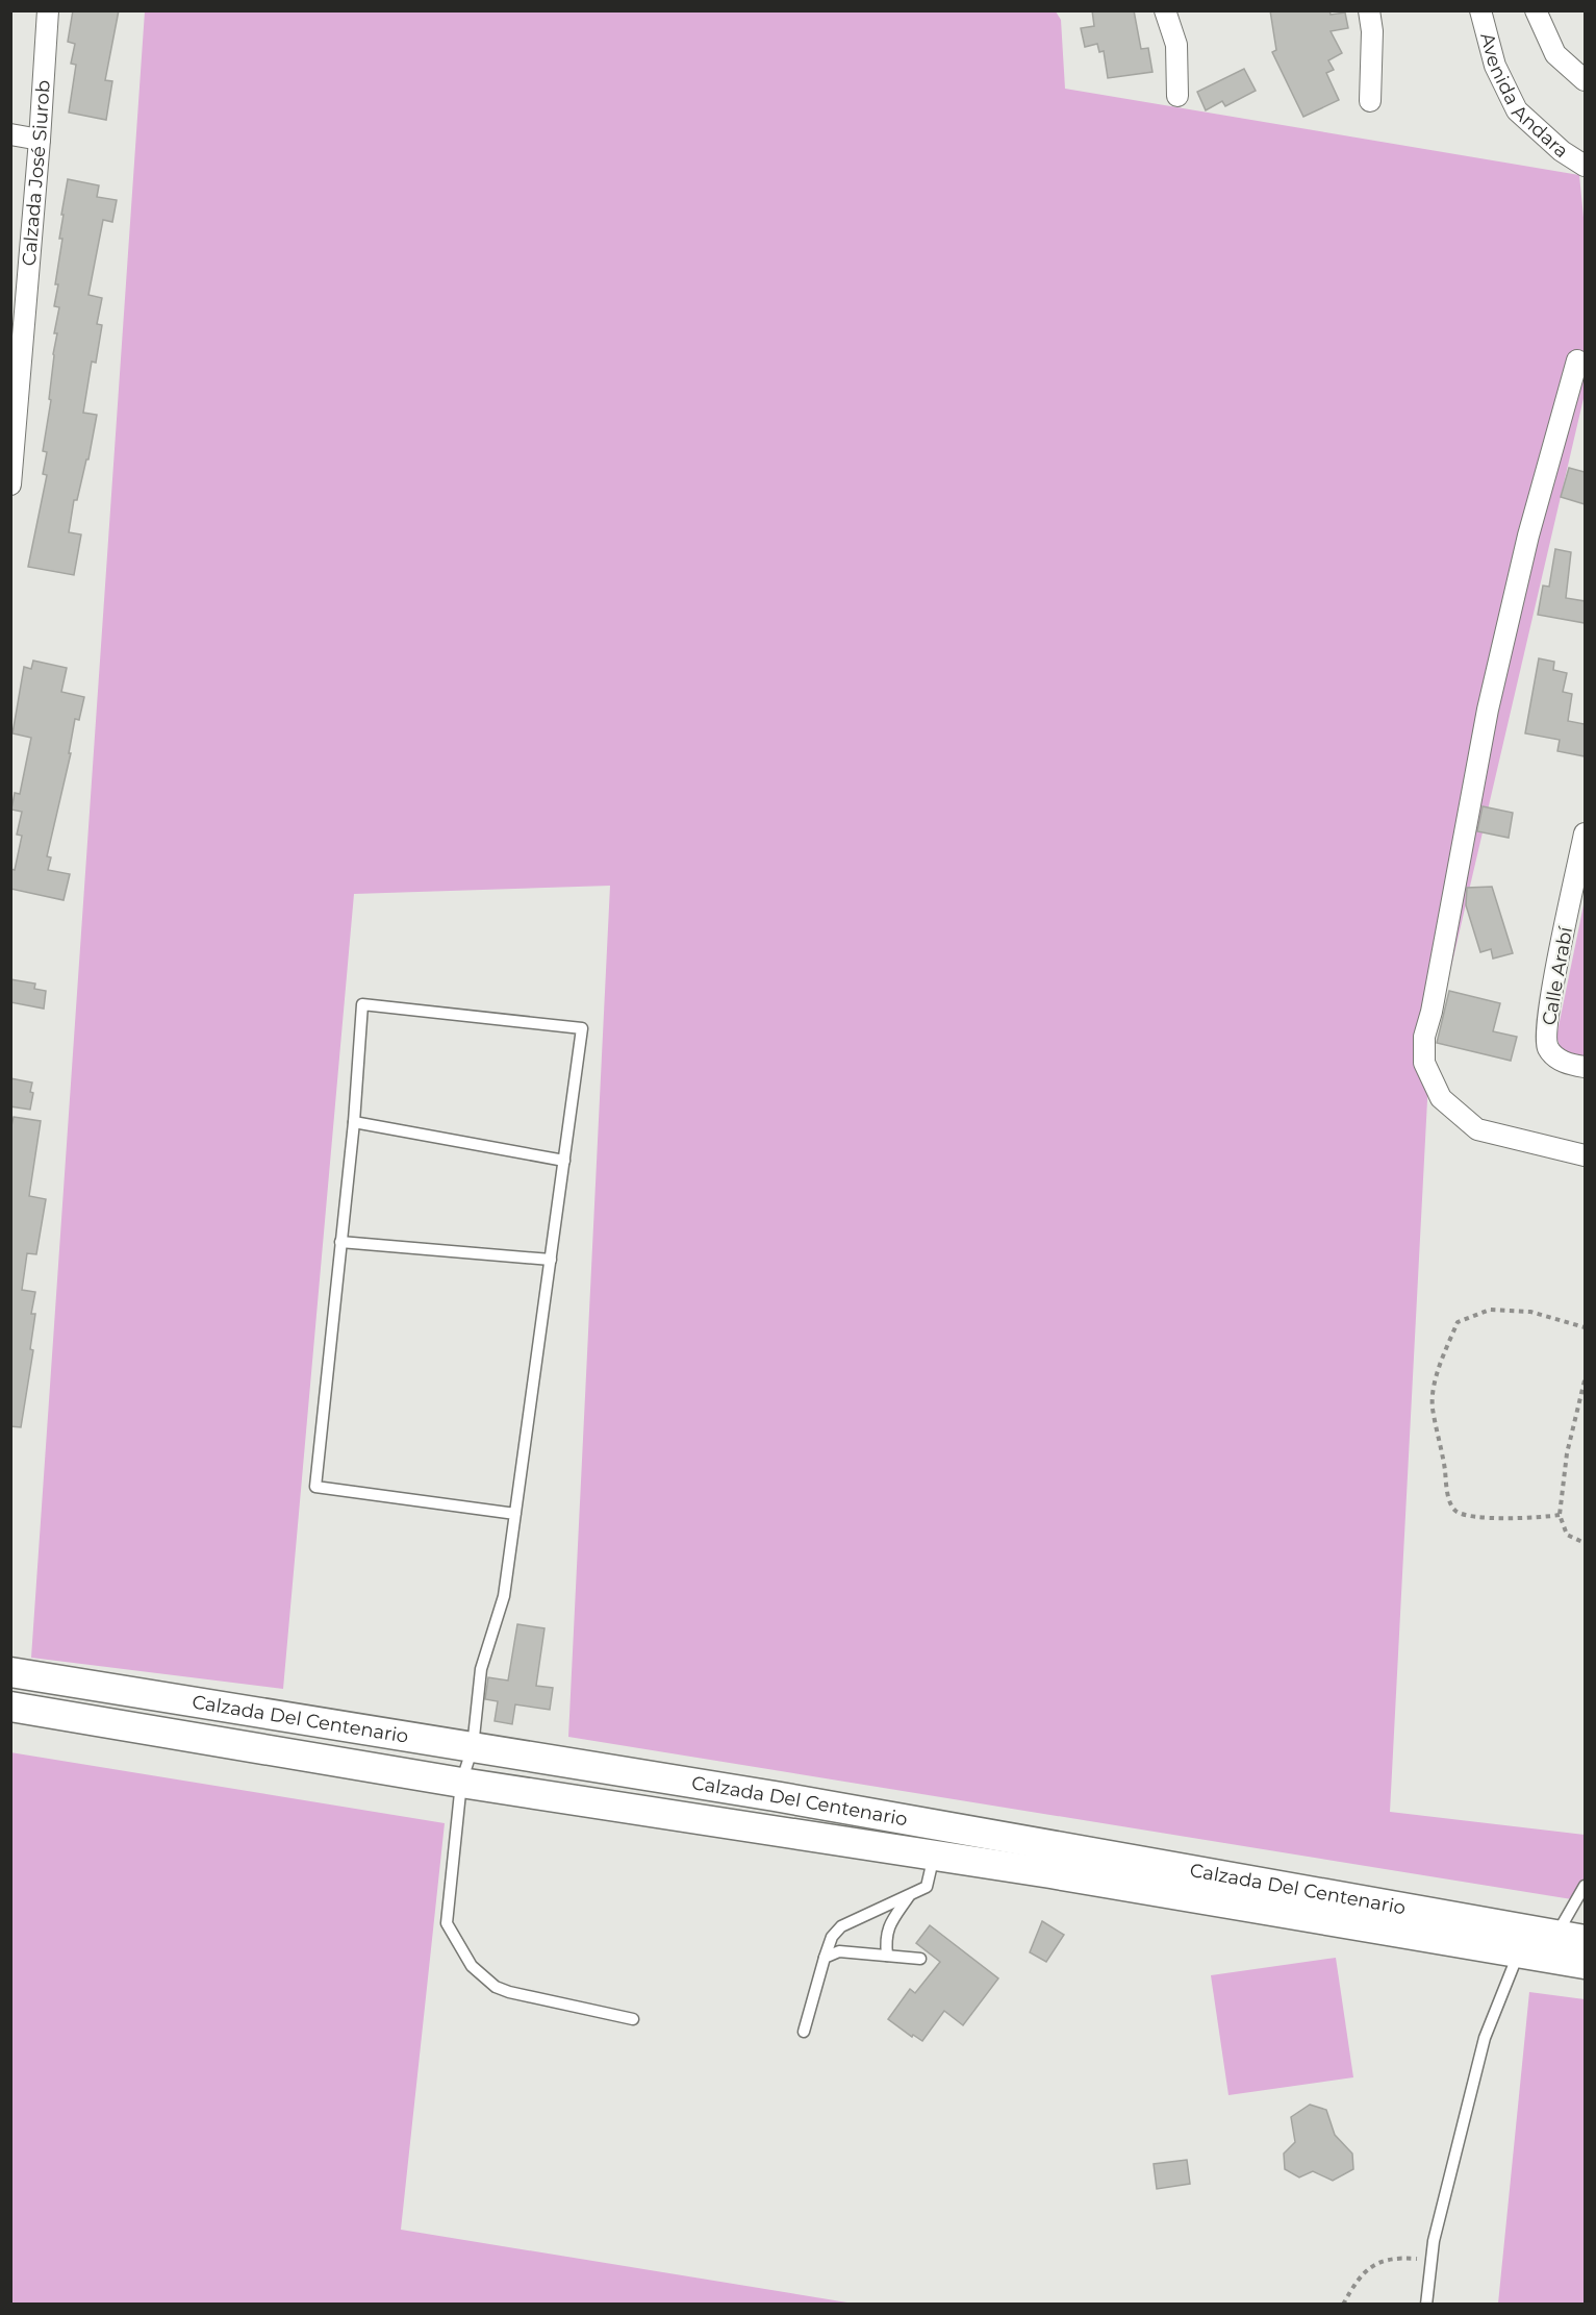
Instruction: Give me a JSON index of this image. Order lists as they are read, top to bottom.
{
  "streets": {
    "main road": ["Calzada Del Centenario"],
    "street": ["Avenida Andara", "Calzada José Siurob", "Calle Arabí"]
  }
}
